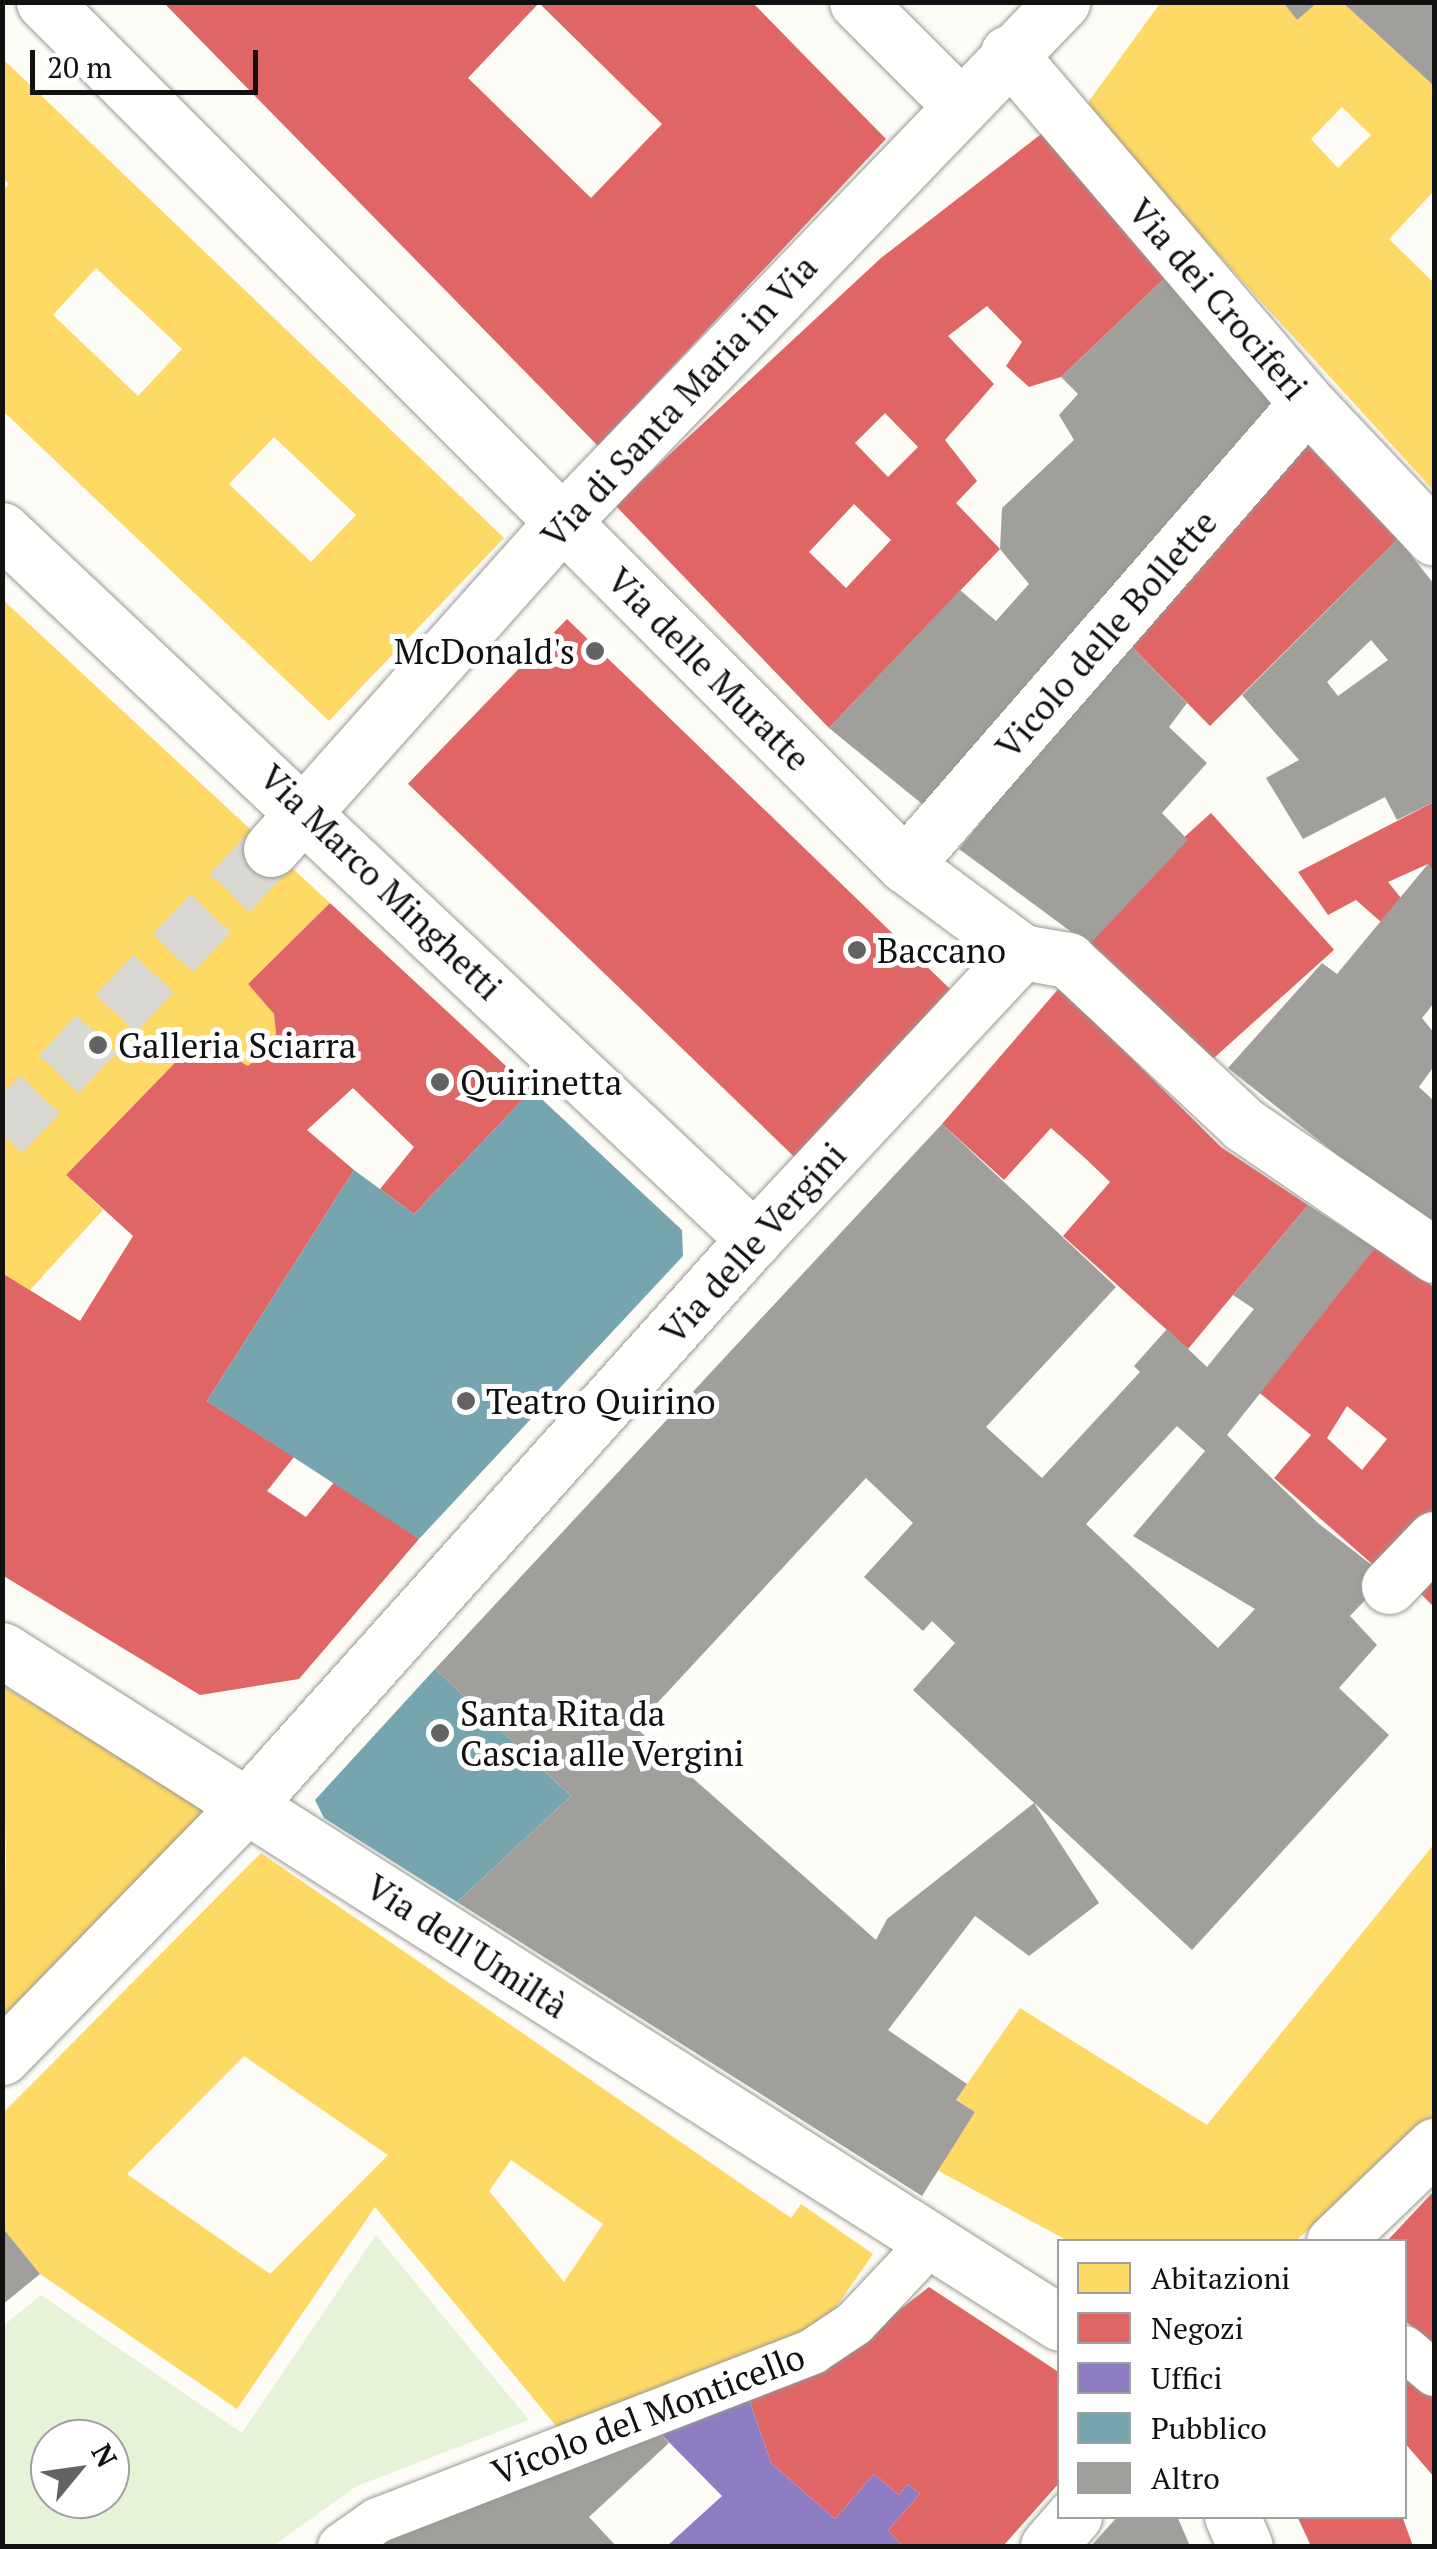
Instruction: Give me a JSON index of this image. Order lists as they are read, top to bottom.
{
  "streets": {
    "street": [
      "Via dei Crociferi",
      "Via di Santa Maria in Via",
      "Vicolo delle Bollette",
      "Via delle Muratte",
      "Via Marco Minghetti",
      "Via delle Vergini",
      "Via dell'Umiltà"
    ],
    "lane": ["Vicolo del Monticello"]
  },
  "crossings": [
    ["Via dei Crociferi", "Via di Santa Maria in Via"],
    ["Via dei Crociferi", "Vicolo delle Bollette"],
    ["Via di Santa Maria in Via", "Via delle Muratte"],
    ["Via di Santa Maria in Via", "Via Marco Minghetti"],
    ["Vicolo delle Bollette", "Via delle Muratte"],
    ["Via delle Muratte", "Via delle Vergini"],
    ["Via Marco Minghetti", "Via delle Vergini"],
    ["Via delle Vergini", "Via dell'Umiltà"],
    ["Via dell'Umiltà", "Vicolo del Monticello"]
  ],
  "places": [
    "McDonald's",
    "Baccano",
    "Galleria Sciarra",
    "Quirinetta",
    "Teatro Quirino",
    "Santa Rita da Cascia alle Vergini"
  ],
  "legend": [
    "Abitazioni",
    "Negozi",
    "Uffici",
    "Pubblico",
    "Altro"
  ],
  "scale_bar": "20 m",
  "north": "top right"
}
